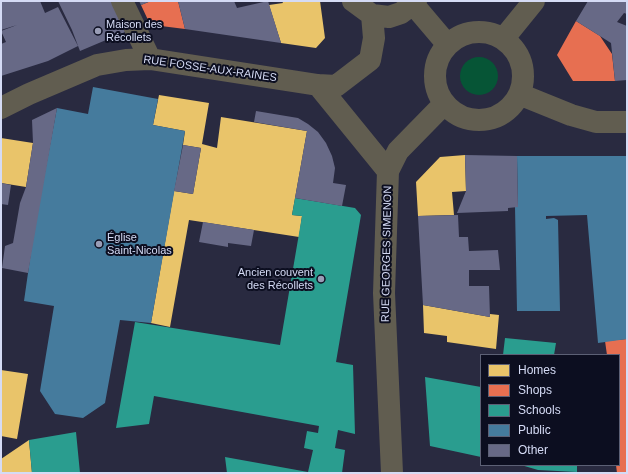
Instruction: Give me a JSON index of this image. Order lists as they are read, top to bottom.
{
  "streets": {
    "street": ["RUE FOSSE-AUX-RAINES", "RUE GEORGES SIMENON"]
  },
  "places": ["Maison des Récollets", "Église Saint-Nicolas", "Ancien couvent des Récollets"],
  "legend": [
    "Homes",
    "Shops",
    "Schools",
    "Public",
    "Other"
  ]
}
